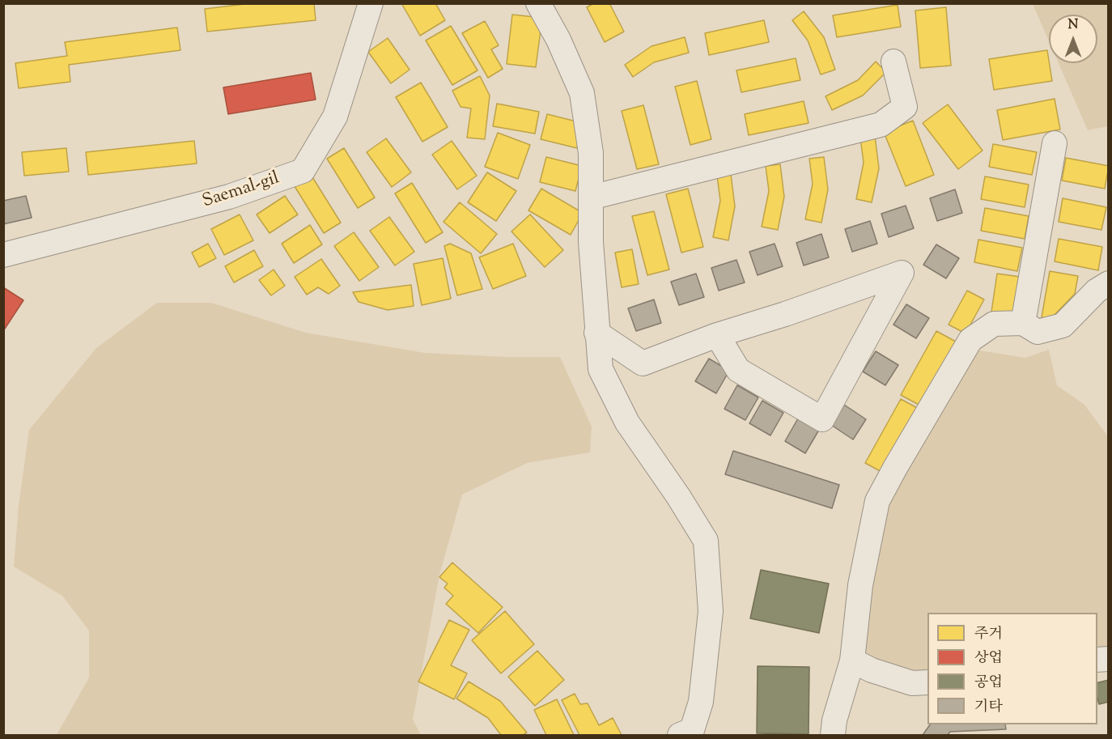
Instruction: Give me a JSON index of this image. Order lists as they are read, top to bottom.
{
  "streets": {
    "street": ["Saemal-gil"]
  },
  "legend": [
    "주거",
    "상업",
    "공업",
    "기타"
  ],
  "north": "top"
}
